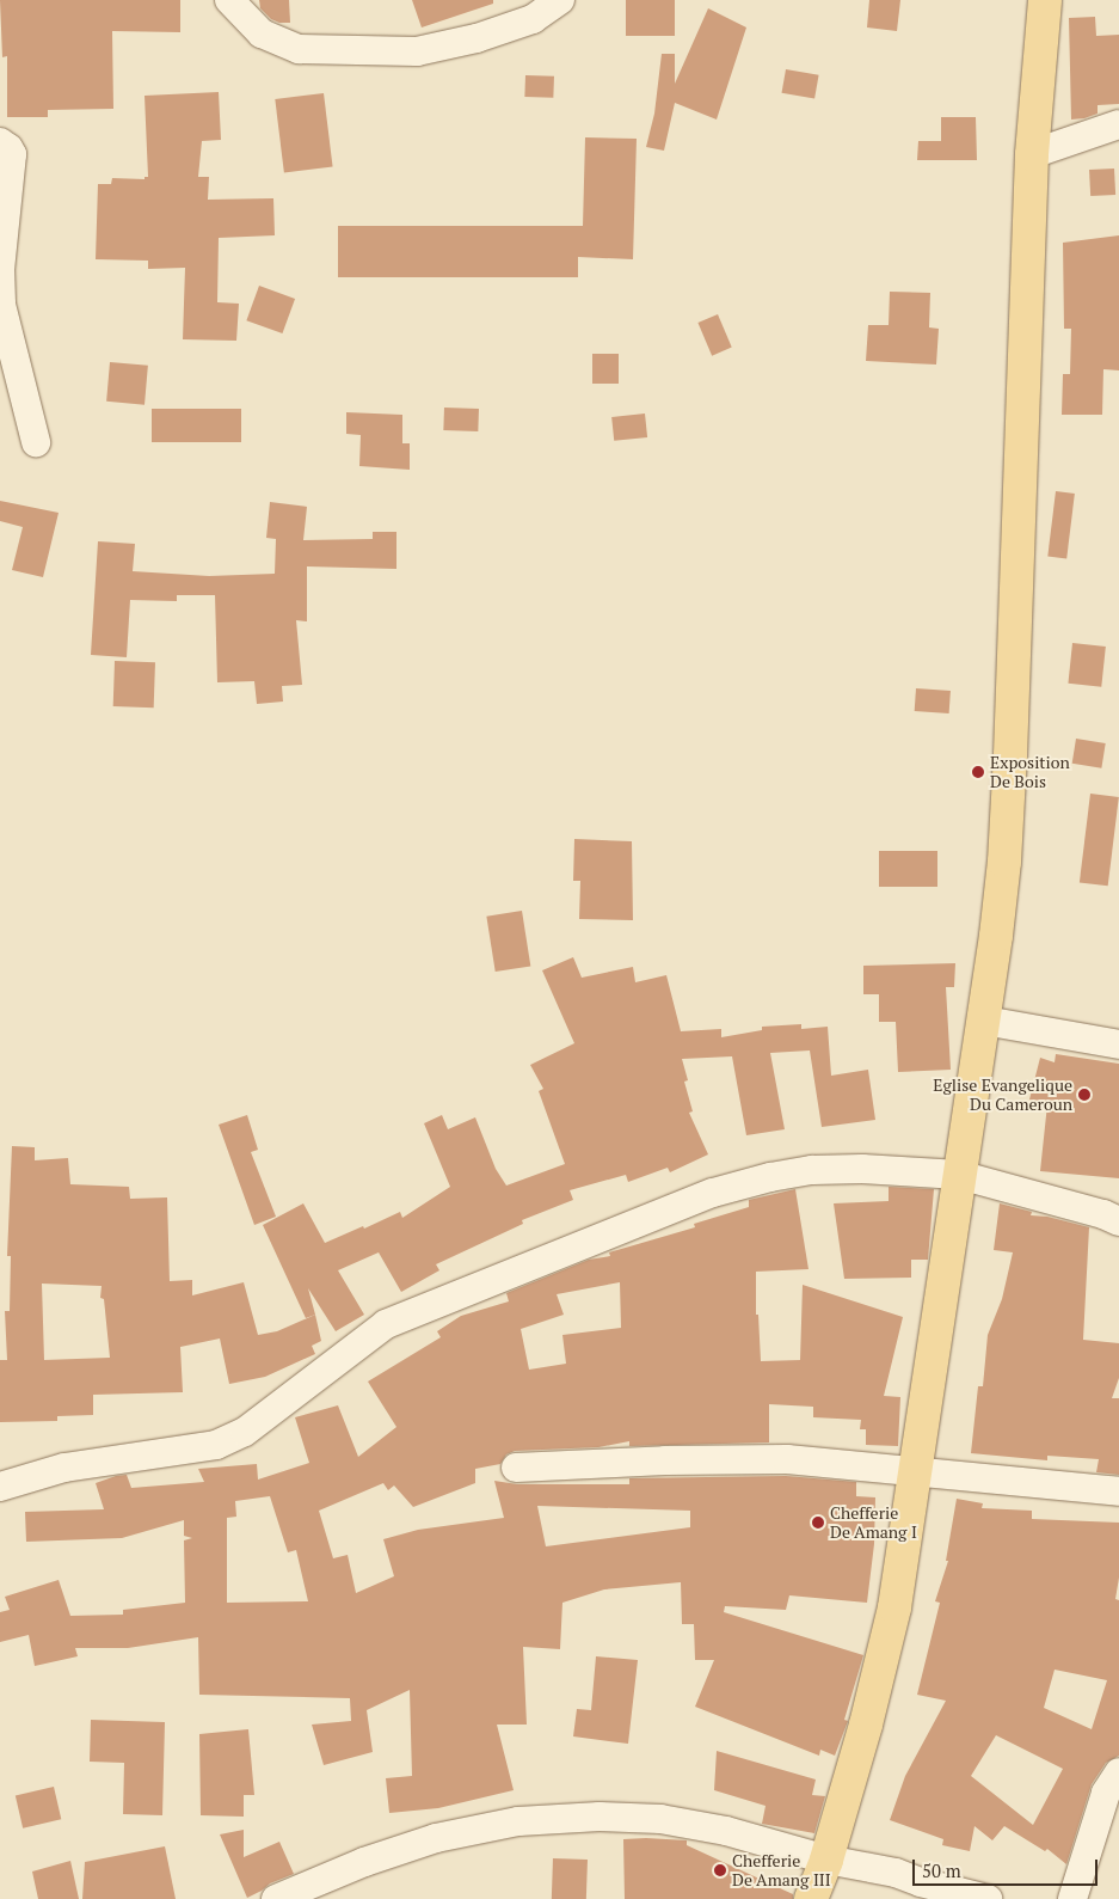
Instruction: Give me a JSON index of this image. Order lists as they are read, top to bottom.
{
  "places": [
    "Exposition De Bois",
    "Eglise Evangelique Du Cameroun",
    "Chefferie De Amang I",
    "Chefferie De Amang III"
  ],
  "scale_bar": "50 m"
}
